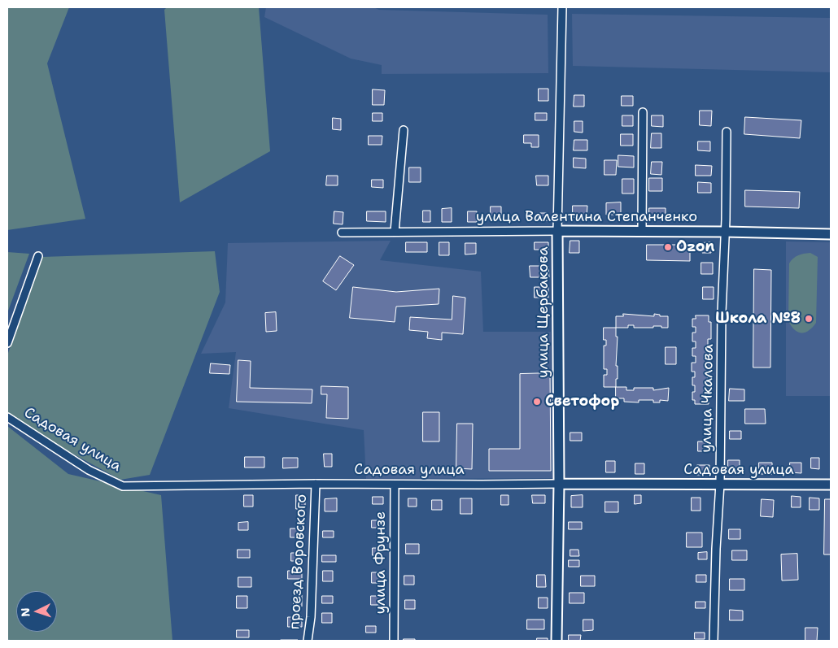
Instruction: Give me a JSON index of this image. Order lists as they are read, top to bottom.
{
  "streets": {
    "street": [
      "улица Валентина Степанченко",
      "улица Щербакова",
      "улица Чкалова",
      "Садовая улица",
      "проезд Воровского",
      "улица Фрунзе"
    ]
  },
  "crossings": [
    ["улица Валентина Степанченко", "улица Щербакова"],
    ["улица Валентина Степанченко", "улица Чкалова"],
    ["улица Щербакова", "Садовая улица"],
    ["улица Чкалова", "Садовая улица"],
    ["Садовая улица", "проезд Воровского"],
    ["Садовая улица", "улица Фрунзе"]
  ],
  "places": ["Ozon", "Школа №8", "Светофор"],
  "north": "left"
}
